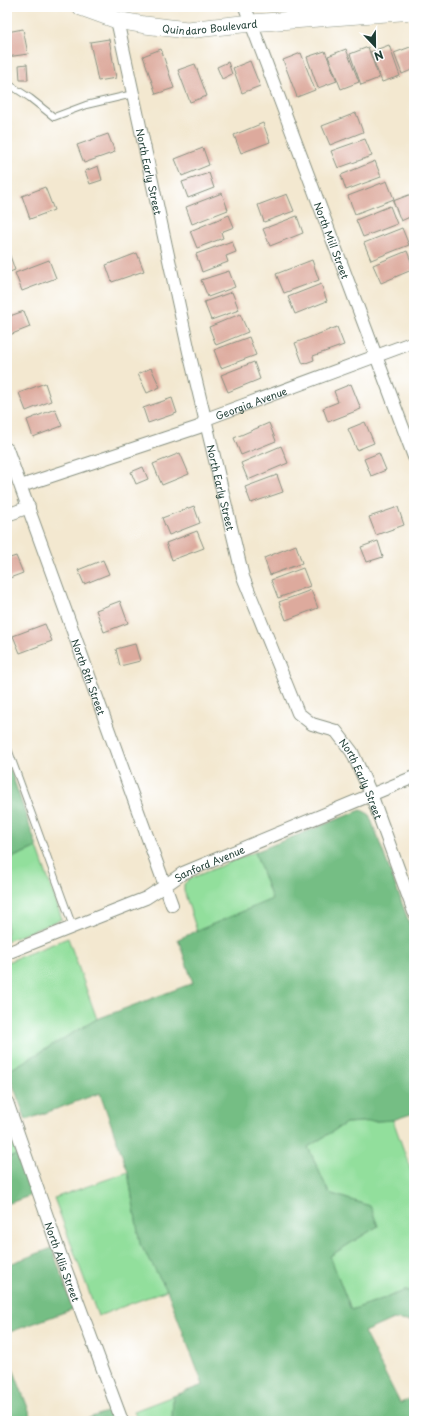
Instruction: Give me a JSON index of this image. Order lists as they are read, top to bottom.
{
  "streets": {
    "main road": ["Quindaro Boulevard"],
    "street": [
      "North Early Street",
      "North Mill Street",
      "Georgia Avenue",
      "North 8th Street",
      "Sanford Avenue",
      "North Allis Street"
    ]
  },
  "crossings": [
    ["Quindaro Boulevard", "North Early Street"],
    ["Quindaro Boulevard", "North Mill Street"],
    ["North Early Street", "Georgia Avenue"],
    ["North Early Street", "Sanford Avenue"],
    ["North Mill Street", "Georgia Avenue"],
    ["Georgia Avenue", "North 8th Street"],
    ["North 8th Street", "Sanford Avenue"]
  ],
  "north": "bottom"
}
